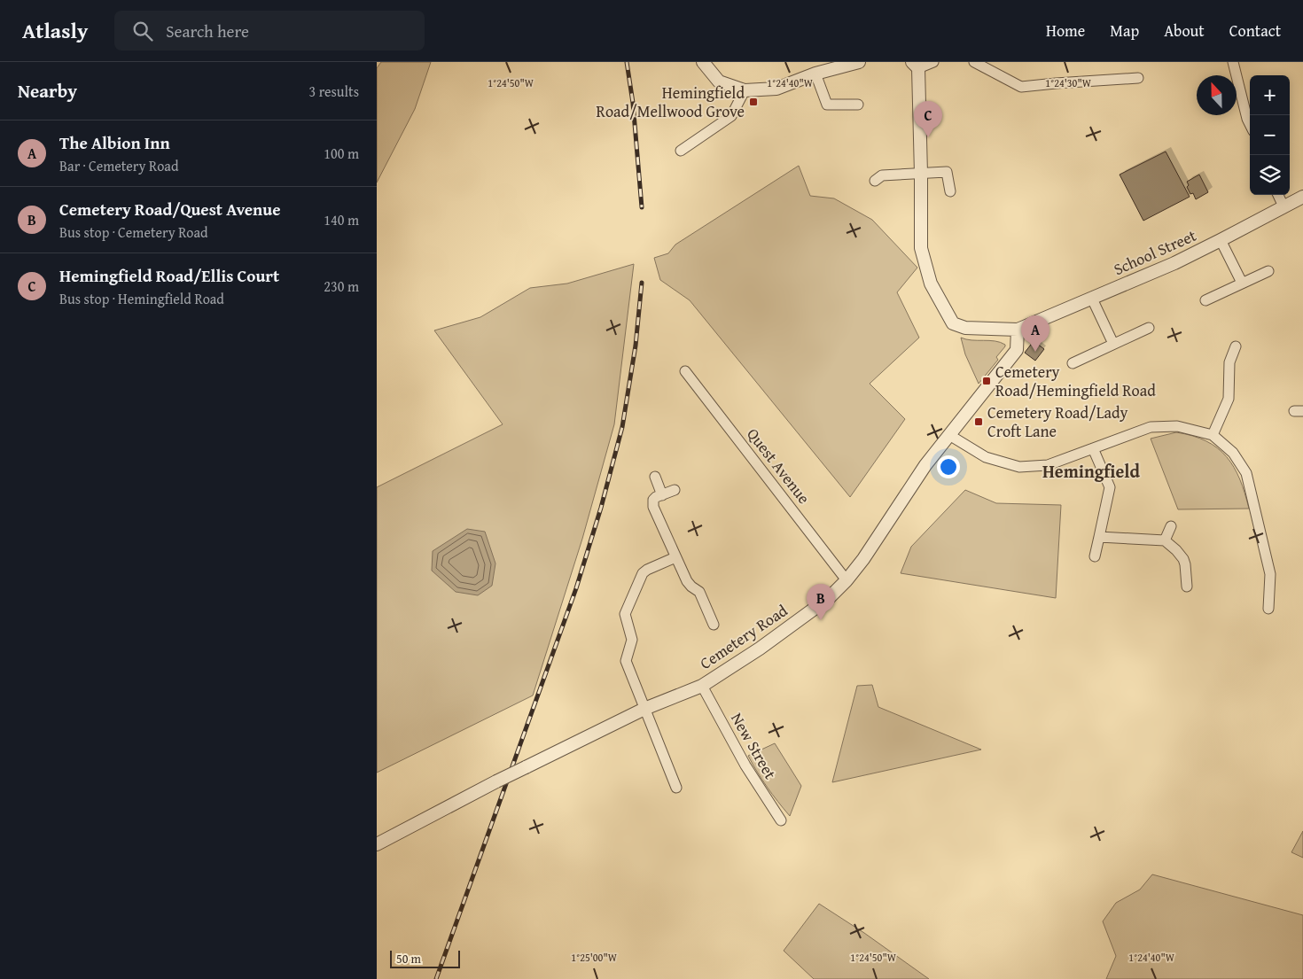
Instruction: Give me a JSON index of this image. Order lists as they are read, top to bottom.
{
  "streets": {
    "street": [
      "School Street",
      "Quest Avenue",
      "Cemetery Road",
      "New Street"
    ]
  },
  "crossings": [
    ["School Street", "Cemetery Road"],
    ["Quest Avenue", "Cemetery Road"],
    ["Cemetery Road", "New Street"]
  ],
  "districts": ["Hemingfield"],
  "places": {
    "transit": ["Hemingfield Road/Mellwood Grove", "Cemetery Road/Hemingfield Road", "Cemetery Road/Lady Croft Lane"]
  },
  "scale_bar": "50 m",
  "north": "top",
  "page": {
    "header": "Atlasly",
    "search": "Search here",
    "nav": [
      "Home",
      "Map",
      "About",
      "Contact"
    ],
    "heading": ["Nearby", "3 results"],
    "map_buttons": ["+", "−"],
    "pins": ["C", "A", "B"],
    "list": [
      {
        "mark": "A",
        "name": "The Albion Inn",
        "note": "Bar · Cemetery Road",
        "value": "100 m"
      },
      {
        "mark": "B",
        "name": "Cemetery Road/Quest Avenue",
        "note": "Bus stop · Cemetery Road",
        "value": "140 m"
      },
      {
        "mark": "C",
        "name": "Hemingfield Road/Ellis Court",
        "note": "Bus stop · Hemingfield Road",
        "value": "230 m"
      }
    ],
    "scale": "50 m"
  },
  "coordinates": [
    "1°24'50\"W",
    "1°24'40\"W",
    "1°24'30\"W",
    "1°25'00\"W"
  ]
}
